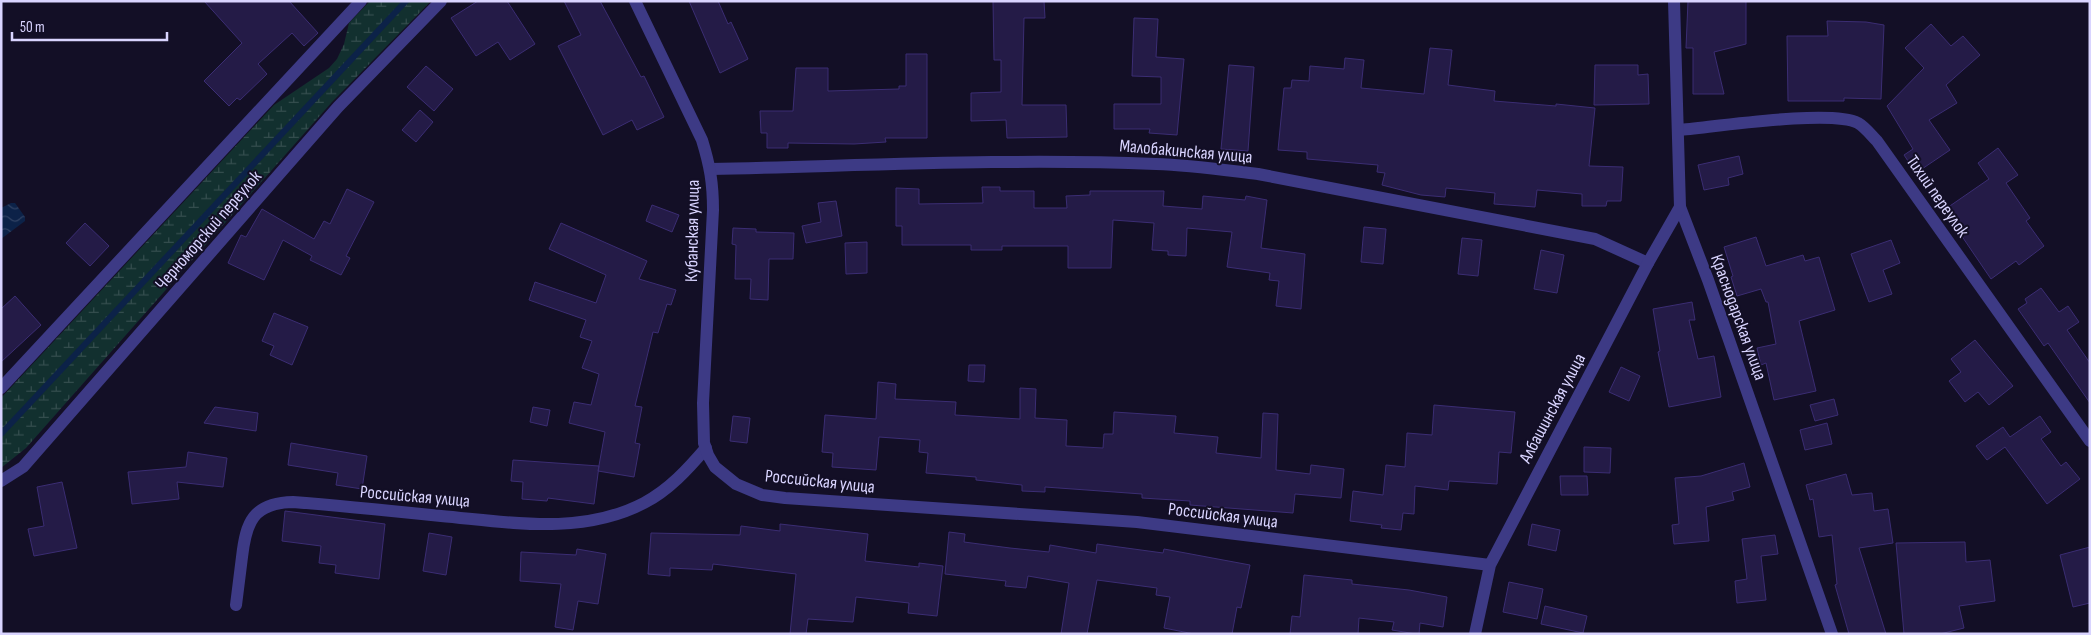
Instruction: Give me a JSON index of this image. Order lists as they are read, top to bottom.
{
  "streets": {
    "street": [
      "Малобакинская улица",
      "Тихий переулок",
      "Черноморский переулок",
      "Кубанская улица",
      "Краснодарская улица",
      "Албашинская улица",
      "Российская улица"
    ]
  },
  "crossings": [
    ["Малобакинская улица", "Кубанская улица"],
    ["Малобакинская улица", "Албашинская улица"],
    ["Тихий переулок", "Краснодарская улица"],
    ["Кубанская улица", "Российская улица"],
    ["Краснодарская улица", "Албашинская улица"],
    ["Албашинская улица", "Российская улица"]
  ],
  "scale_bar": "50 m"
}
